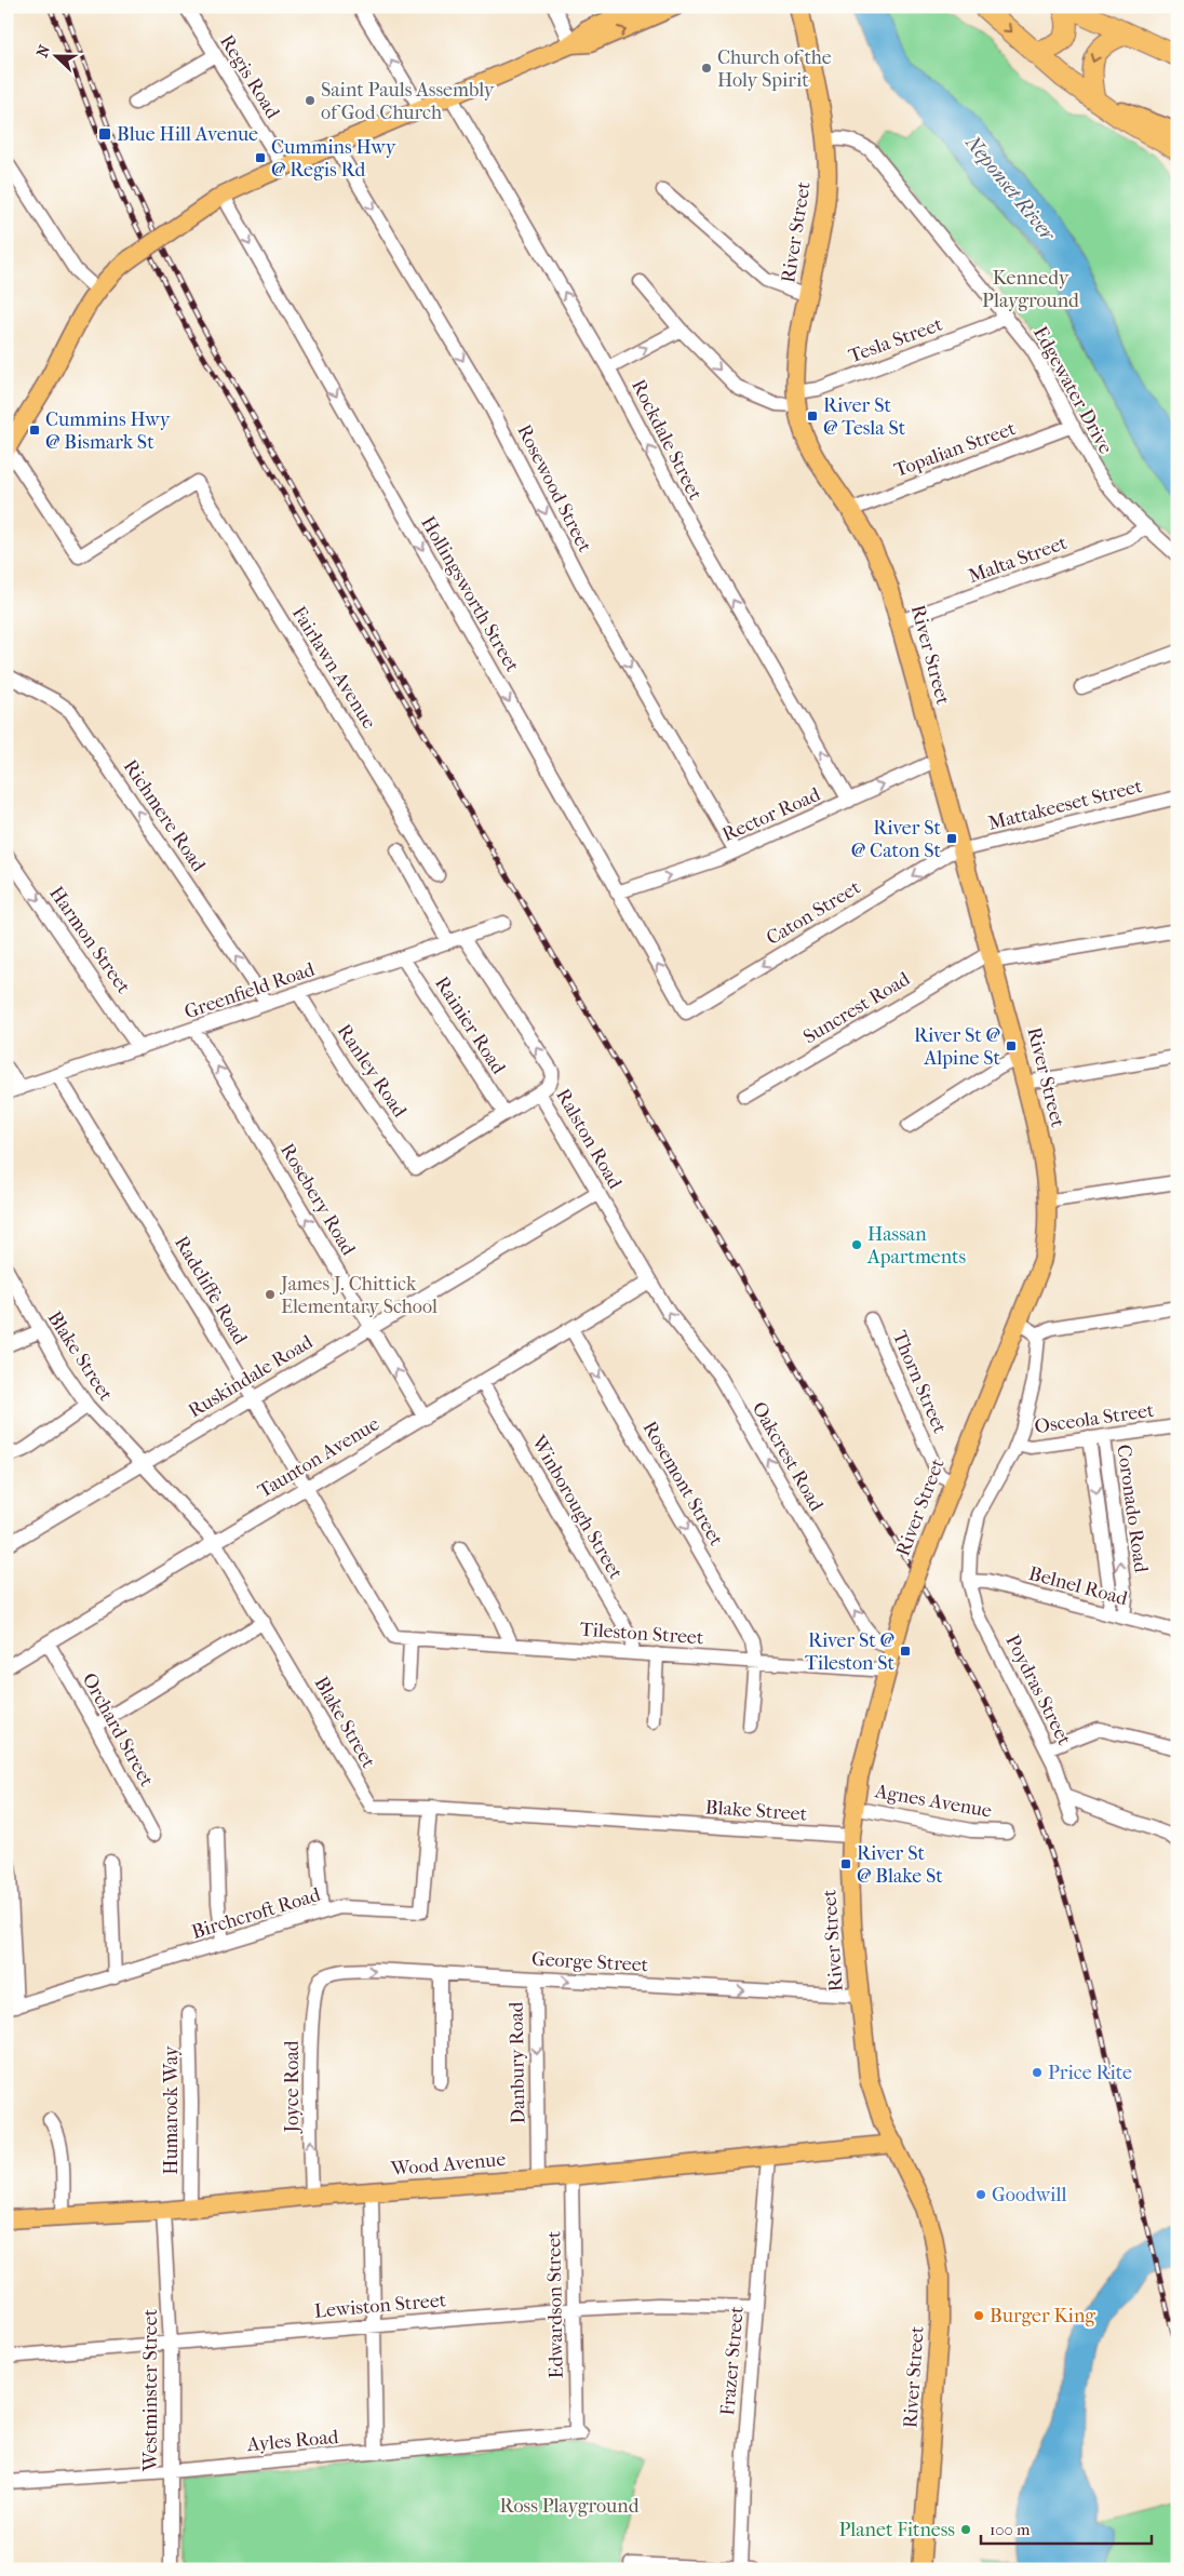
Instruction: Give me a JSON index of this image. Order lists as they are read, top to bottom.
{
  "streets": {
    "main road": ["River Street", "Wood Avenue"],
    "street": [
      "Regis Road",
      "Tesla Street",
      "Edgewater Drive",
      "Rockdale Street",
      "Topalian Street",
      "Rosewood Street",
      "Malta Street",
      "Hollingsworth Street",
      "Fairlawn Avenue",
      "Mattakeeset Street",
      "Rector Road",
      "Richmere Road",
      "Caton Street",
      "Harmon Street",
      "Greenfield Road",
      "Suncrest Road",
      "Rainier Road",
      "Ranley Road",
      "Ralston Road",
      "Rosebery Road",
      "Radcliffe Road",
      "Blake Street",
      "Ruskindale Road",
      "Thorn Street",
      "Osceola Street",
      "Oakcrest Road",
      "Taunton Avenue",
      "Rosemont Street",
      "Winborough Street",
      "Coronado Road",
      "Belnel Road",
      "Tileston Street",
      "Poydras Street",
      "Orchard Street",
      "Agnes Avenue",
      "Birchcroft Road",
      "George Street",
      "Danbury Road",
      "Joyce Road",
      "Humarock Way",
      "Edwardson Street",
      "Lewiston Street",
      "Frazer Street",
      "Westminster Street",
      "Ayles Road"
    ]
  },
  "crossings": [
    ["River Street", "Tesla Street"],
    ["River Street", "Edgewater Drive"],
    ["River Street", "Topalian Street"],
    ["River Street", "Malta Street"],
    ["River Street", "Mattakeeset Street"],
    ["River Street", "Rector Road"],
    ["River Street", "Caton Street"],
    ["River Street", "Suncrest Road"],
    ["River Street", "Blake Street"],
    ["River Street", "Thorn Street"],
    ["River Street", "Oakcrest Road"],
    ["River Street", "Tileston Street"],
    ["River Street", "Agnes Avenue"],
    ["River Street", "George Street"],
    ["River Street", "Wood Avenue"],
    ["Tesla Street", "Edgewater Drive"],
    ["Edgewater Drive", "Topalian Street"],
    ["Edgewater Drive", "Malta Street"],
    ["Rockdale Street", "Rector Road"],
    ["Rosewood Street", "Rector Road"],
    ["Hollingsworth Street", "Rector Road"],
    ["Hollingsworth Street", "Caton Street"],
    ["Mattakeeset Street", "Caton Street"],
    ["Richmere Road", "Greenfield Road"],
    ["Harmon Street", "Greenfield Road"],
    ["Greenfield Road", "Rainier Road"],
    ["Greenfield Road", "Ranley Road"],
    ["Greenfield Road", "Ralston Road"],
    ["Greenfield Road", "Rosebery Road"],
    ["Greenfield Road", "Radcliffe Road"],
    ["Rainier Road", "Ranley Road"],
    ["Ralston Road", "Ruskindale Road"],
    ["Ralston Road", "Oakcrest Road"],
    ["Ralston Road", "Taunton Avenue"],
    ["Rosebery Road", "Ruskindale Road"],
    ["Rosebery Road", "Taunton Avenue"],
    ["Radcliffe Road", "Ruskindale Road"],
    ["Radcliffe Road", "Taunton Avenue"],
    ["Radcliffe Road", "Tileston Street"],
    ["Blake Street", "Ruskindale Road"],
    ["Blake Street", "Taunton Avenue"],
    ["Blake Street", "Birchcroft Road"],
    ["Osceola Street", "Coronado Road"],
    ["Oakcrest Road", "Taunton Avenue"],
    ["Taunton Avenue", "Rosemont Street"],
    ["Taunton Avenue", "Winborough Street"],
    ["Taunton Avenue", "Orchard Street"],
    ["Rosemont Street", "Tileston Street"],
    ["Winborough Street", "Tileston Street"],
    ["Coronado Road", "Belnel Road"],
    ["Belnel Road", "Poydras Street"],
    ["George Street", "Danbury Road"],
    ["George Street", "Joyce Road"],
    ["Danbury Road", "Wood Avenue"],
    ["Joyce Road", "Wood Avenue"],
    ["Humarock Way", "Wood Avenue"],
    ["Wood Avenue", "Edwardson Street"],
    ["Wood Avenue", "Frazer Street"],
    ["Wood Avenue", "Westminster Street"],
    ["Edwardson Street", "Lewiston Street"],
    ["Edwardson Street", "Ayles Road"],
    ["Lewiston Street", "Frazer Street"],
    ["Lewiston Street", "Westminster Street"],
    ["Westminster Street", "Ayles Road"]
  ],
  "one_way": [
    "Rockdale Street",
    "Rosewood Street",
    "Rector Road",
    "Richmere Road",
    "Caton Street",
    "Harmon Street",
    "Ralston Road",
    "Rosebery Road",
    "Oakcrest Road",
    "Rosemont Street",
    "George Street",
    "Joyce Road"
  ],
  "water": ["Neponset River"],
  "parks": ["Kennedy Playground", "Ross Playground"],
  "places": {
    "other": [
      "Church of the Holy Spirit",
      "Saint Pauls Assembly of God Church",
      "Hassan Apartments",
      "James J. Chittick Elementary School",
      "Price Rite",
      "Goodwill",
      "Burger King",
      "Planet Fitness"
    ],
    "transit": [
      "Blue Hill Avenue",
      "Cummins Hwy @ Regis Rd",
      "River St @ Tesla St",
      "Cummins Hwy @ Bismark St",
      "River St @ Caton St",
      "River St @ Alpine St",
      "River St @ Tileston St",
      "River St @ Blake St"
    ]
  },
  "scale_bar": "100 m",
  "north": "left"
}
